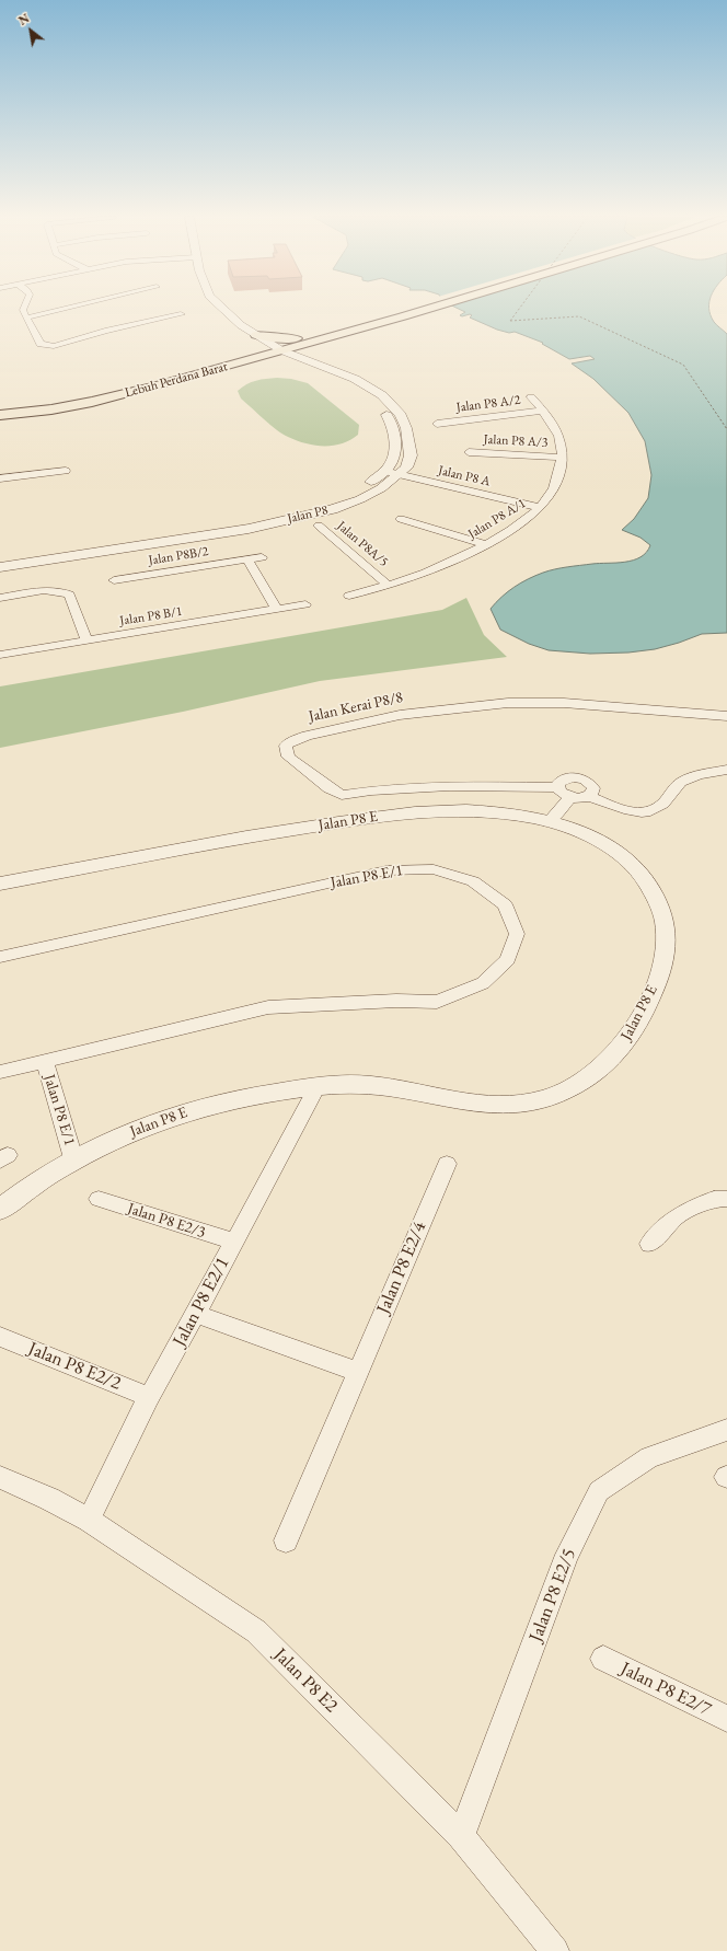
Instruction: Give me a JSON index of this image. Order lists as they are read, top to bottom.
{
  "streets": {
    "main road": ["Lebuh Perdana Barat"],
    "street": [
      "Jalan P8 A/2",
      "Jalan P8 A/3",
      "Jalan P8 A",
      "Jalan P8",
      "Jalan P8 A/1",
      "Jalan P8A/5",
      "Jalan P8B/2",
      "Jalan P8 B/1",
      "Jalan Kerai P8/8",
      "Jalan P8 E",
      "Jalan P8 E/1",
      "Jalan P8 E2/3",
      "Jalan P8 E2/4",
      "Jalan P8 E2/1",
      "Jalan P8 E2/2",
      "Jalan P8 E2/5",
      "Jalan P8 E2",
      "Jalan P8 E2/7"
    ]
  },
  "crossings": [
    ["Lebuh Perdana Barat", "Jalan P8"],
    ["Jalan P8 A/2", "Jalan P8 A/1"],
    ["Jalan P8 A/3", "Jalan P8 A/1"],
    ["Jalan P8 A", "Jalan P8"],
    ["Jalan P8 A", "Jalan P8 A/1"],
    ["Jalan P8 A/1", "Jalan P8A/5"],
    ["Jalan P8 E", "Jalan P8 E/1"],
    ["Jalan P8 E", "Jalan P8 E2/1"],
    ["Jalan P8 E2/3", "Jalan P8 E2/1"],
    ["Jalan P8 E2/1", "Jalan P8 E2/2"],
    ["Jalan P8 E2/1", "Jalan P8 E2"],
    ["Jalan P8 E2/5", "Jalan P8 E2"]
  ],
  "north": "top left"
}
